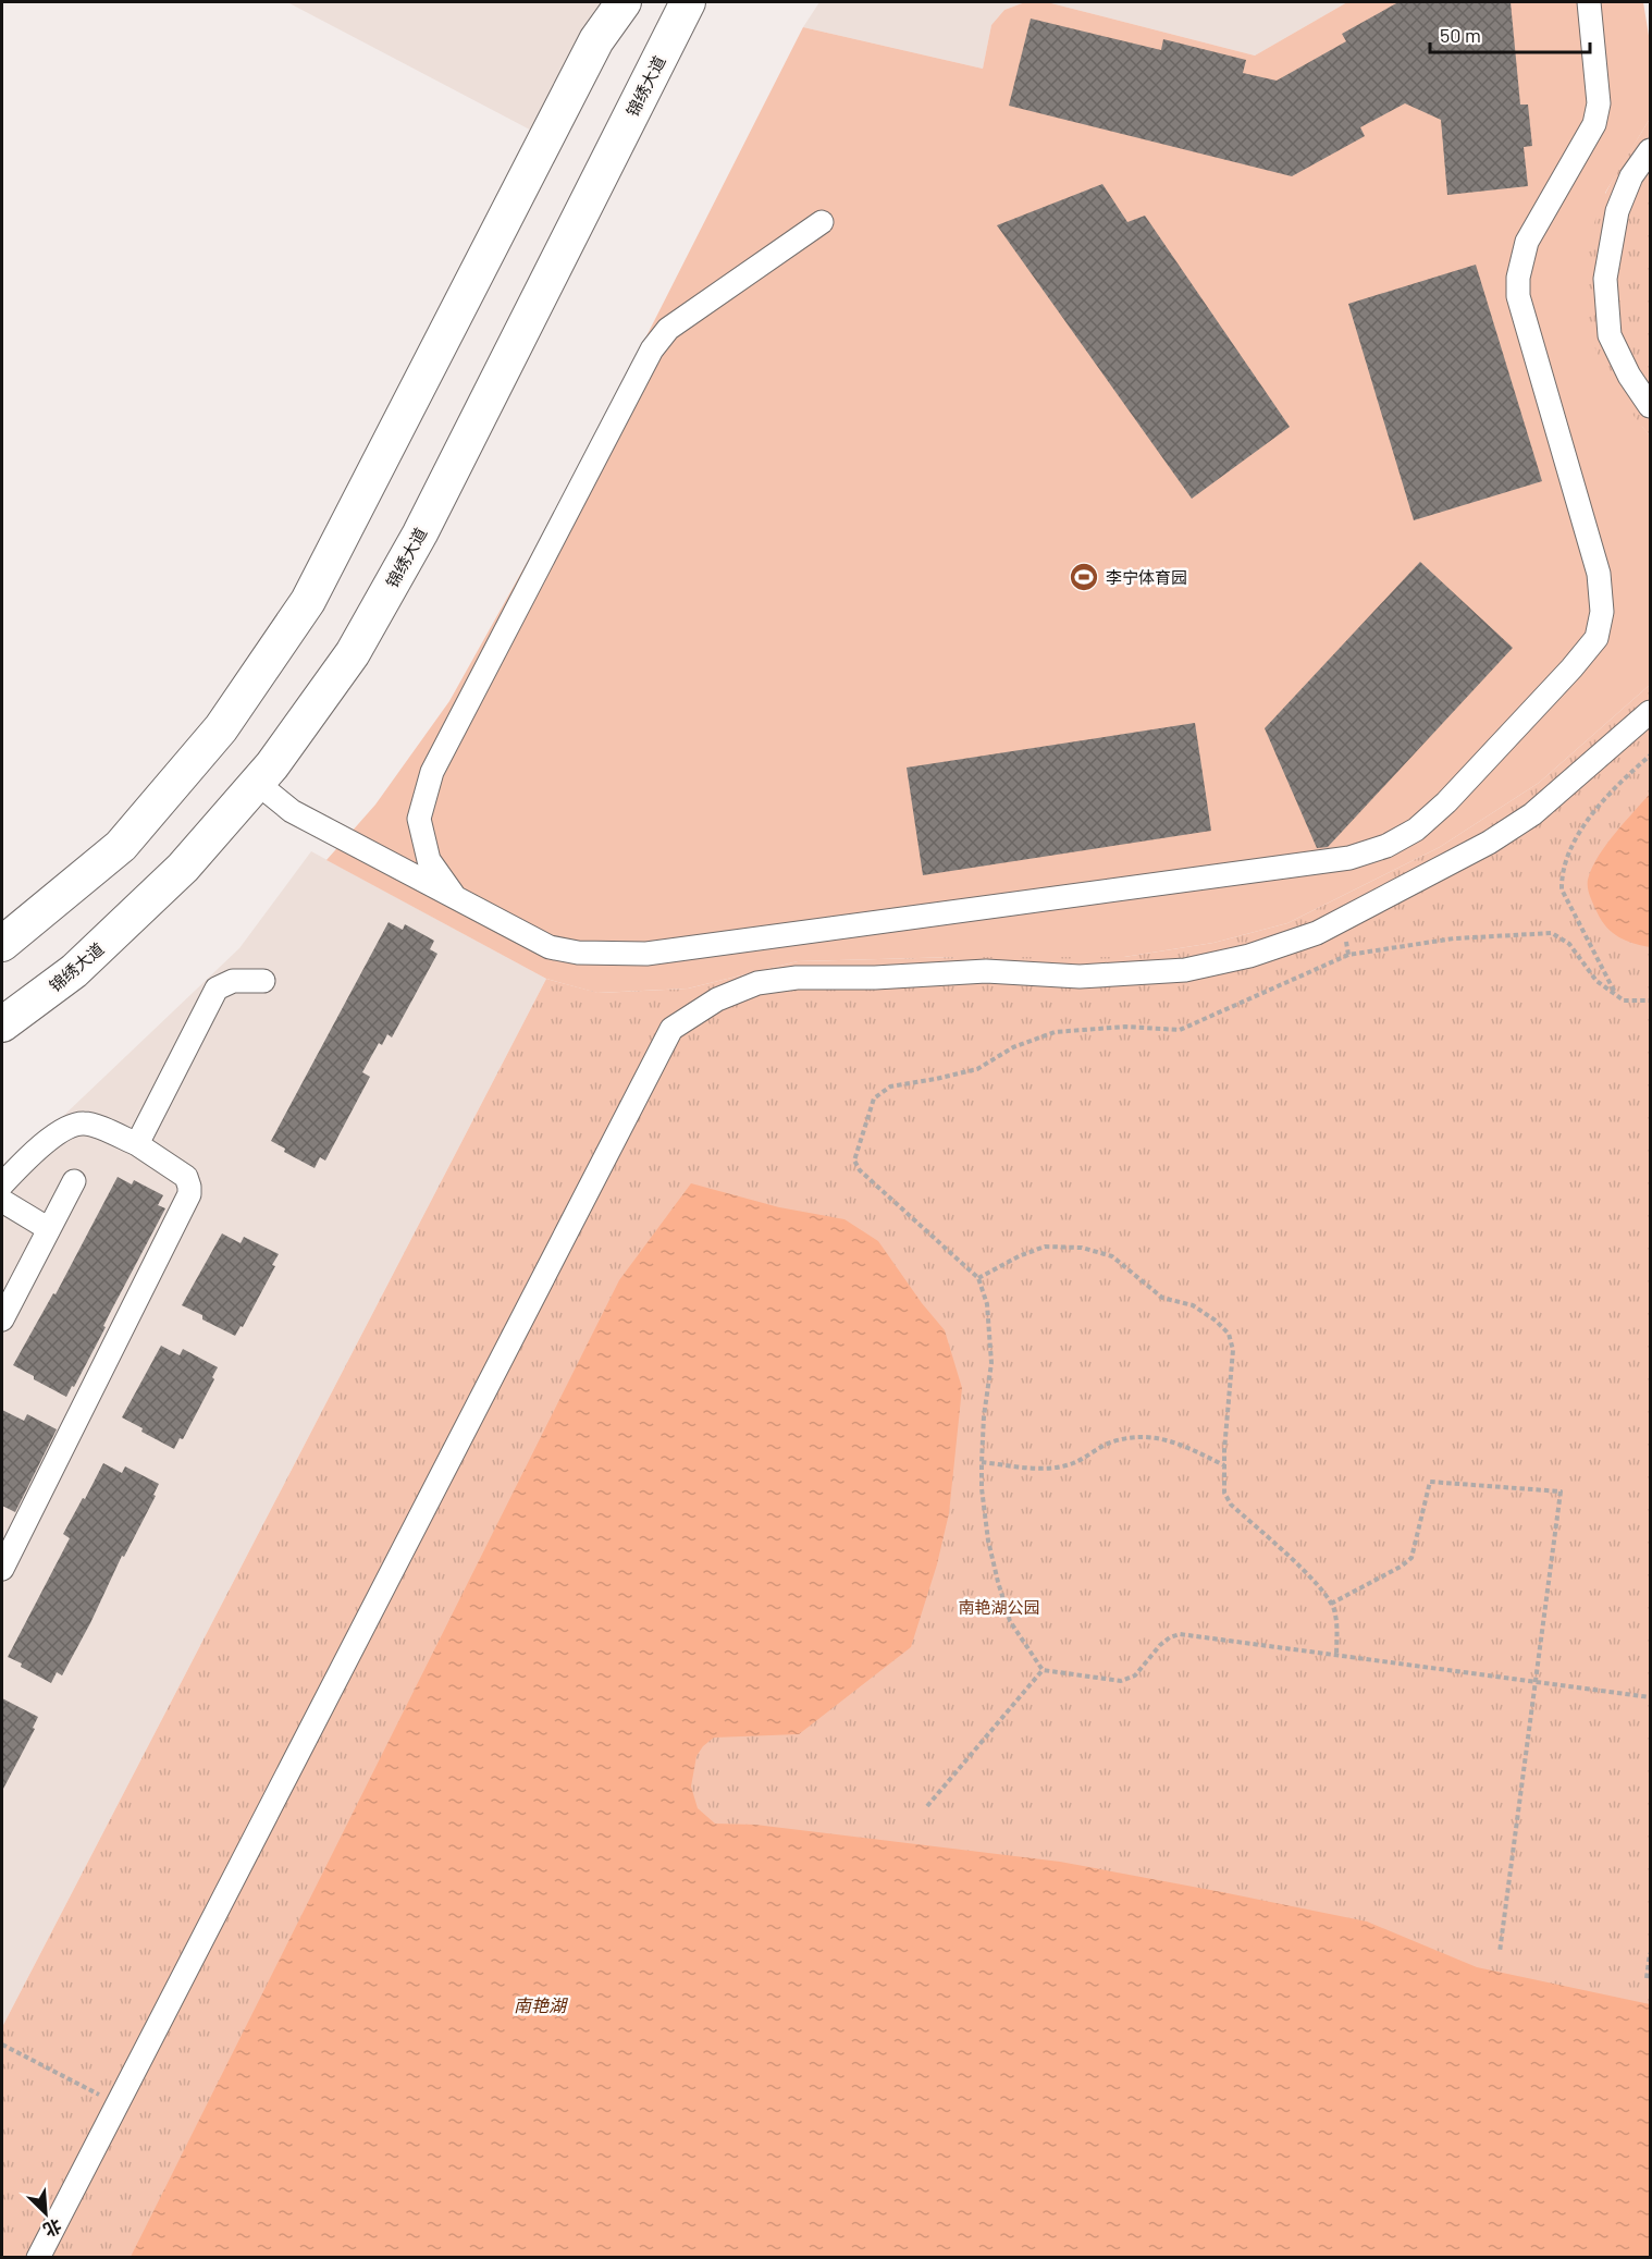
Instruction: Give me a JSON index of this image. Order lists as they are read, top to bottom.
{
  "streets": {
    "highway": ["锦绣大道"]
  },
  "water": ["南艳湖"],
  "parks": ["南艳湖公园"],
  "places": {
    "sports": ["李宁体育园"]
  },
  "scale_bar": "50 m",
  "north": "bottom right"
}
